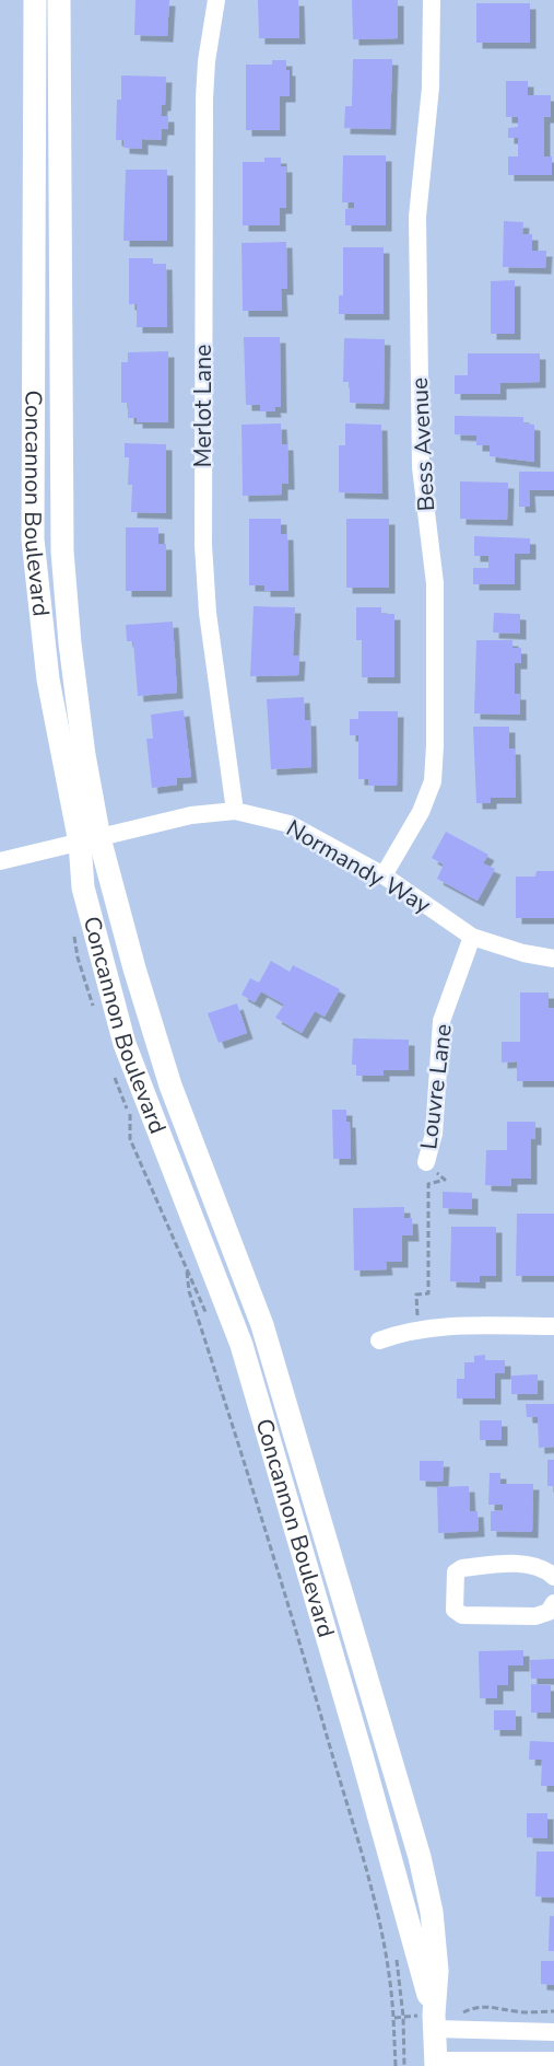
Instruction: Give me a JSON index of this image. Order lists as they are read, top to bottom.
{
  "streets": {
    "main road": ["Concannon Boulevard"],
    "street": [
      "Merlot Lane",
      "Bess Avenue",
      "Normandy Way",
      "Louvre Lane"
    ]
  },
  "crossings": [
    ["Merlot Lane", "Normandy Way"],
    ["Bess Avenue", "Normandy Way"],
    ["Concannon Boulevard", "Normandy Way"],
    ["Normandy Way", "Louvre Lane"]
  ]
}
